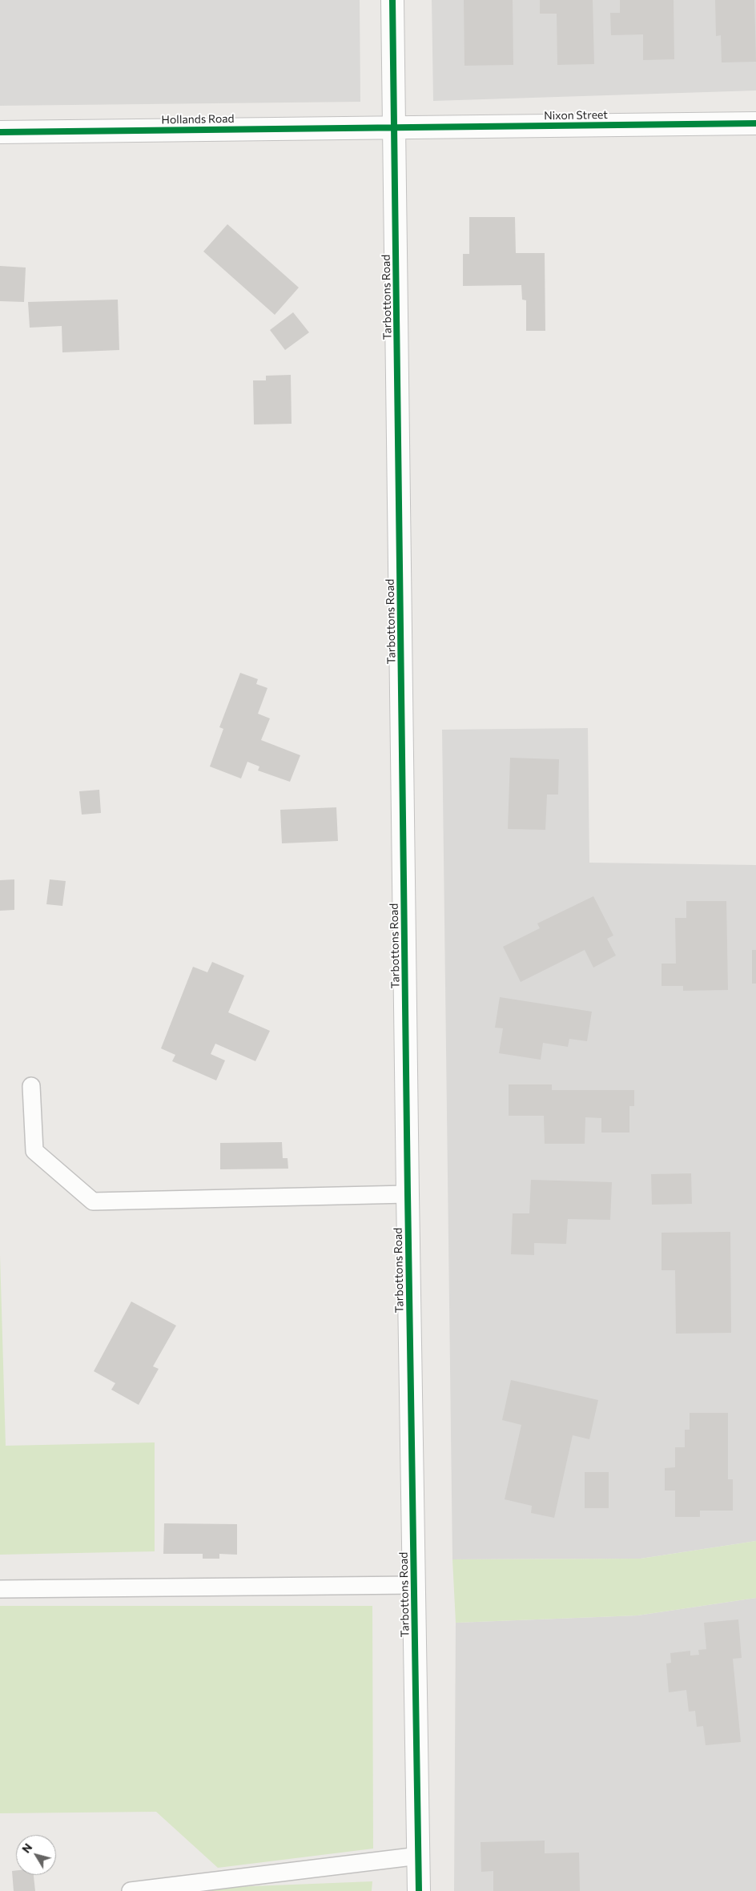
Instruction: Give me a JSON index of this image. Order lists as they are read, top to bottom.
{
  "streets": {
    "street": ["Nixon Street", "Hollands Road", "Tarbottons Road"]
  },
  "crossings": [
    ["Nixon Street", "Hollands Road"],
    ["Nixon Street", "Tarbottons Road"],
    ["Hollands Road", "Tarbottons Road"]
  ],
  "north": "top left"
}
